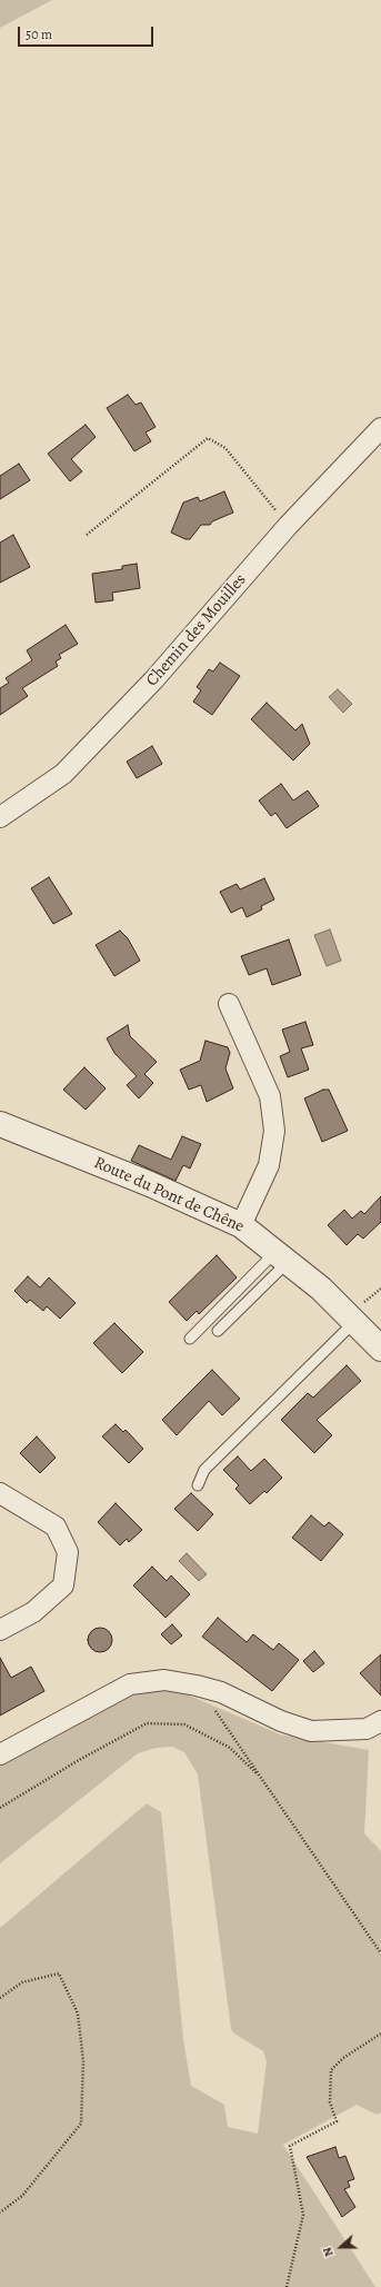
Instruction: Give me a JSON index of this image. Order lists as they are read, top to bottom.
{
  "streets": {
    "street": ["Chemin des Mouilles", "Route du Pont de Chêne"]
  },
  "scale_bar": "50 m",
  "north": "left"
}
